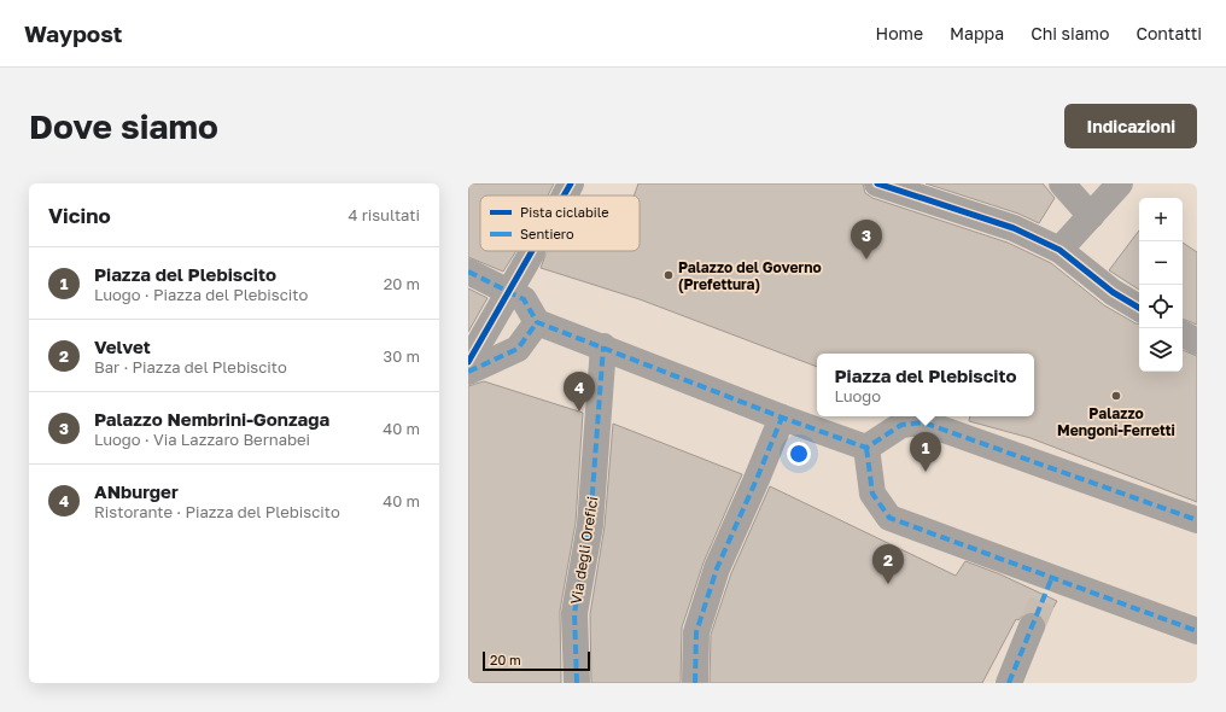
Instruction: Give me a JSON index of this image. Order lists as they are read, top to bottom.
{
  "streets": {
    "street": ["Via degli Orefici"]
  },
  "places": ["Palazzo del Governo (Prefettura)", "Palazzo Mengoni-Ferretti"],
  "legend": ["Pista ciclabile", "Sentiero"],
  "scale_bar": "20 m",
  "page": {
    "header": "Waypost",
    "nav": [
      "Home",
      "Mappa",
      "Chi siamo",
      "Contatti"
    ],
    "buttons": "Indicazioni",
    "title": "Dove siamo",
    "heading": ["Vicino", "4 risultati"],
    "map_buttons": ["+", "−"],
    "pins": [
      "3",
      "4",
      "1",
      "2"
    ],
    "list": [
      {
        "mark": "1",
        "name": "Piazza del Plebiscito",
        "note": "Luogo · Piazza del Plebiscito",
        "value": "20 m"
      },
      {
        "mark": "2",
        "name": "Velvet",
        "note": "Bar · Piazza del Plebiscito",
        "value": "30 m"
      },
      {
        "mark": "3",
        "name": "Palazzo Nembrini-Gonzaga",
        "note": "Luogo · Via Lazzaro Bernabei",
        "value": "40 m"
      },
      {
        "mark": "4",
        "name": "ANburger",
        "note": "Ristorante · Piazza del Plebiscito",
        "value": "40 m"
      }
    ],
    "popup": ["Piazza del Plebiscito", "Luogo"],
    "scale": "20 m"
  }
}
